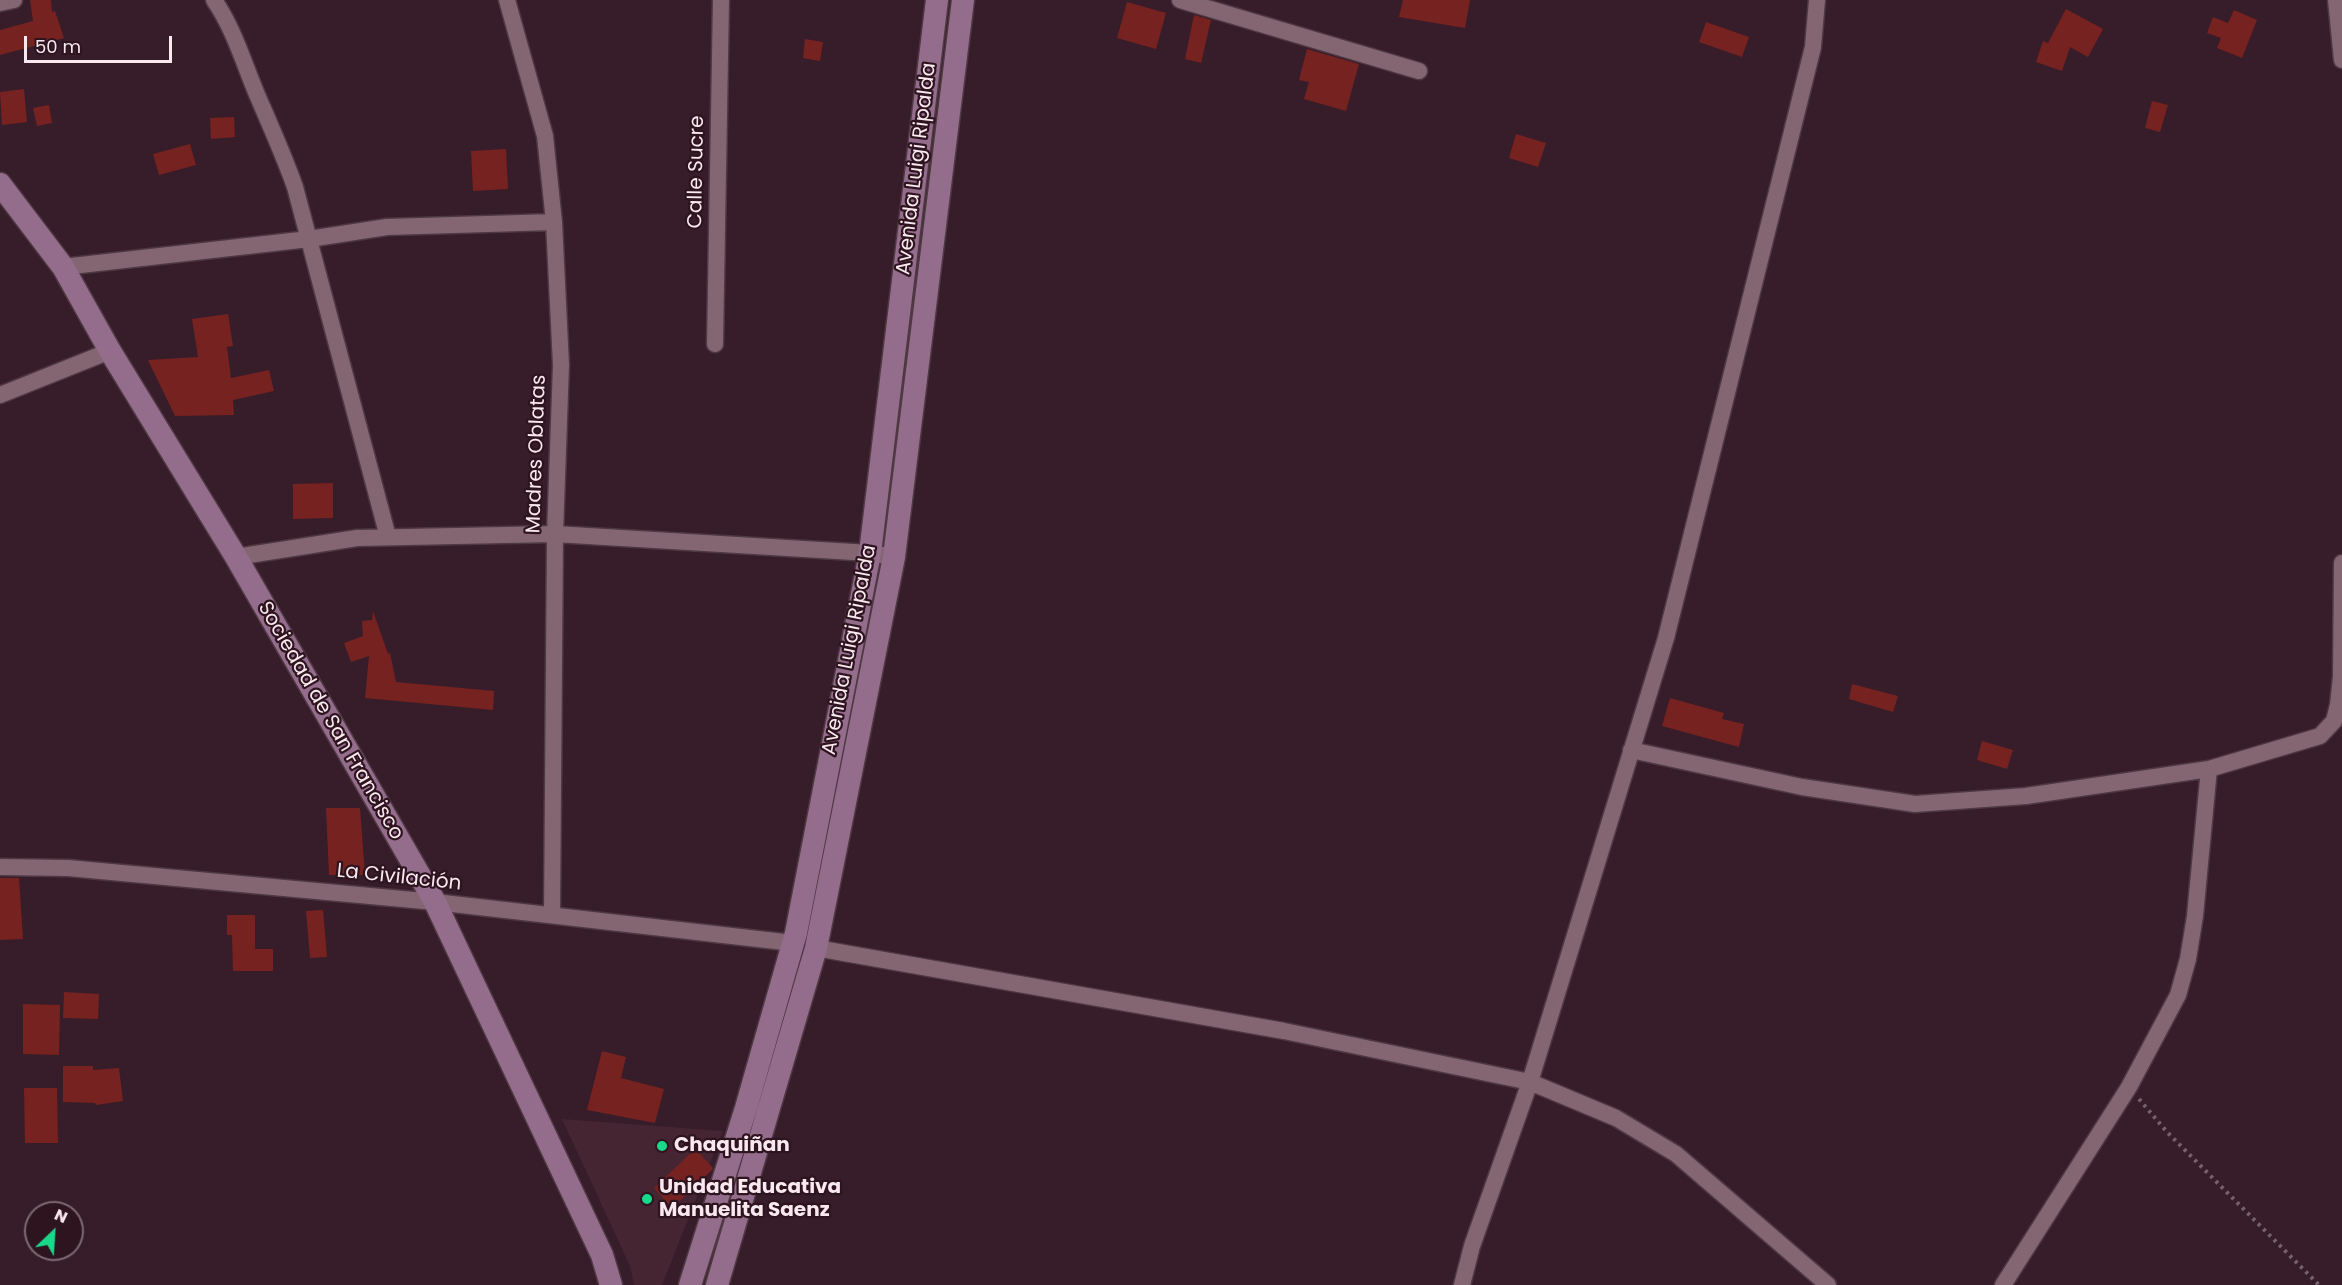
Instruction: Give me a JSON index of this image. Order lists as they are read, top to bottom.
{
  "streets": {
    "street": [
      "Avenida Luigi Ripalda",
      "Calle Sucre",
      "Madres Oblatas",
      "Sociedad de San Francisco",
      "La Civilación"
    ]
  },
  "crossings": [
    ["Avenida Luigi Ripalda", "La Civilación"],
    ["Madres Oblatas", "La Civilación"],
    ["Sociedad de San Francisco", "La Civilación"]
  ],
  "places": ["Chaquiñan", "Unidad Educativa Manuelita Saenz"],
  "scale_bar": "50 m",
  "north": "top right"
}
